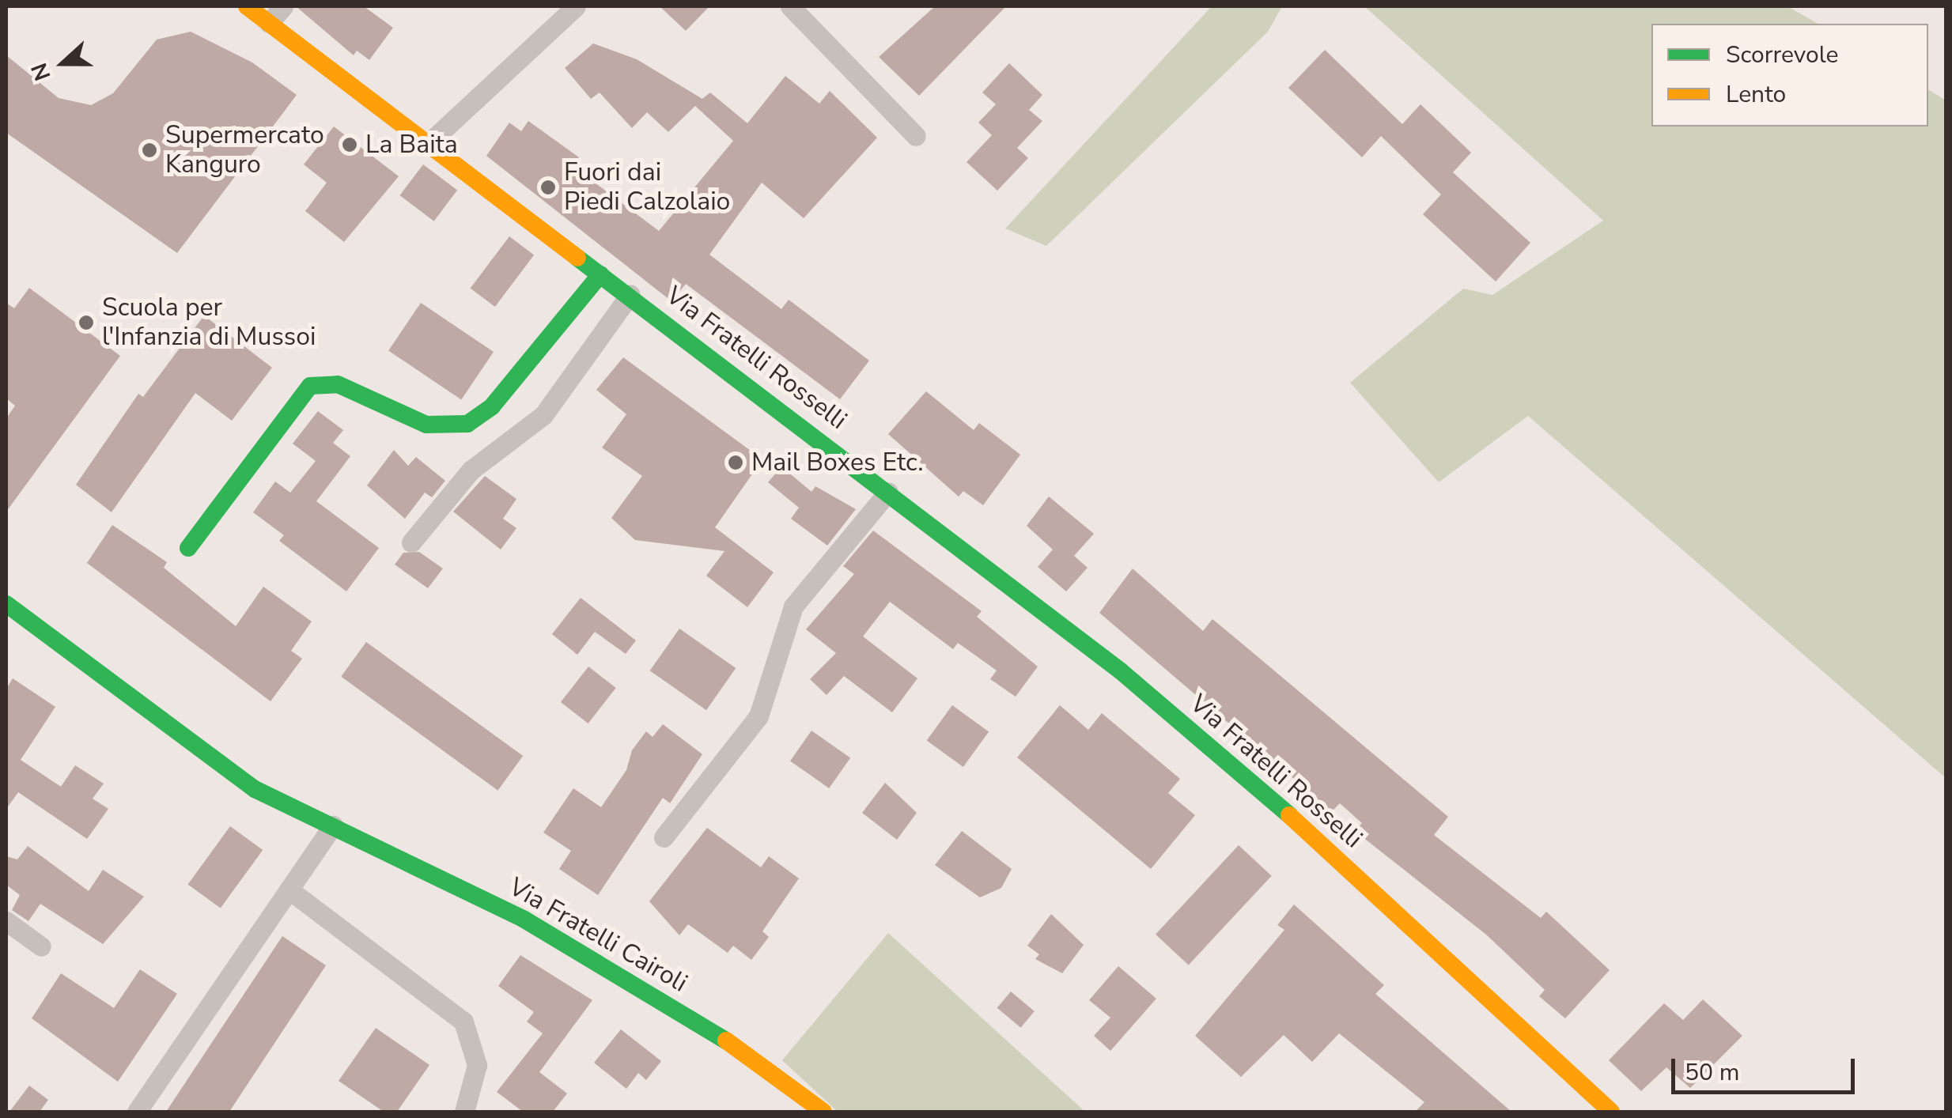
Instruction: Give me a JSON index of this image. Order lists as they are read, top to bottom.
{
  "streets": {
    "main road": ["Via Fratelli Rosselli", "Via Fratelli Cairoli"]
  },
  "places": [
    "La Baita",
    "Supermercato Kanguro",
    "Fuori dai Piedi Calzolaio",
    "Scuola per l'Infanzia di Mussoi",
    "Mail Boxes Etc."
  ],
  "legend": ["Scorrevole", "Lento"],
  "scale_bar": "50 m",
  "north": "left"
}
